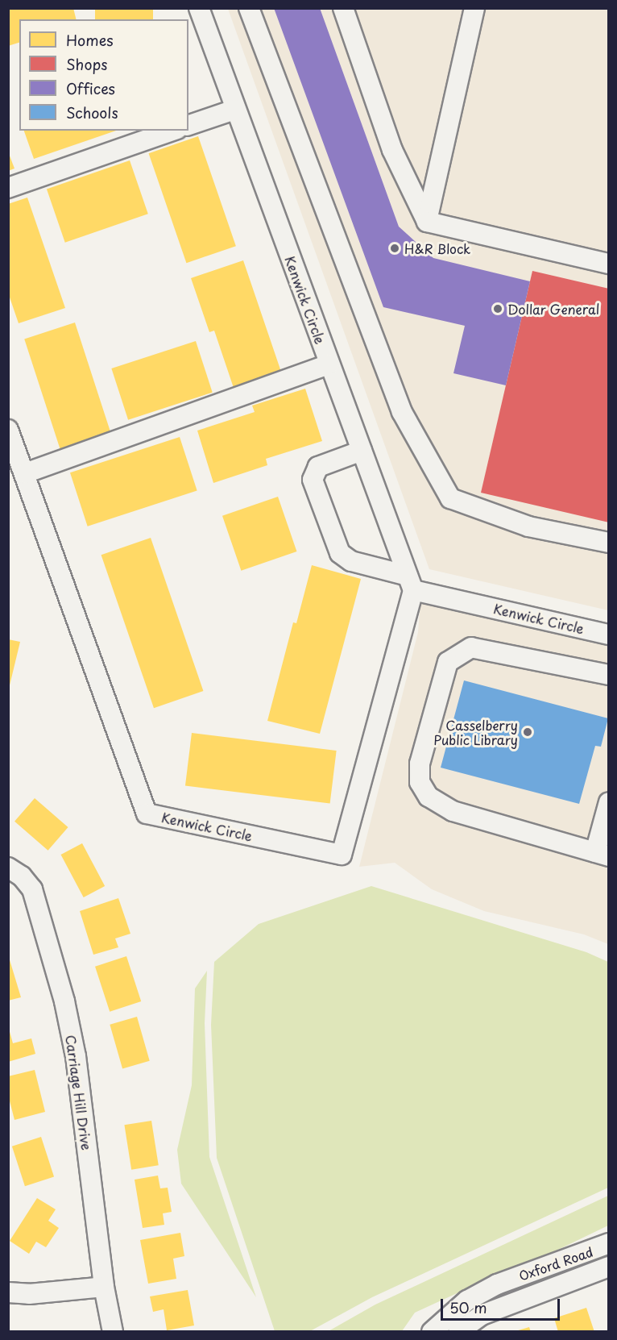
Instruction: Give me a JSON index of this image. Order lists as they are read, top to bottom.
{
  "streets": {
    "street": ["Kenwick Circle", "Carriage Hill Drive", "Oxford Road"]
  },
  "places": ["H&R Block", "Dollar General", "Casselberry Public Library"],
  "legend": [
    "Homes",
    "Shops",
    "Offices",
    "Schools"
  ],
  "scale_bar": "50 m"
}
